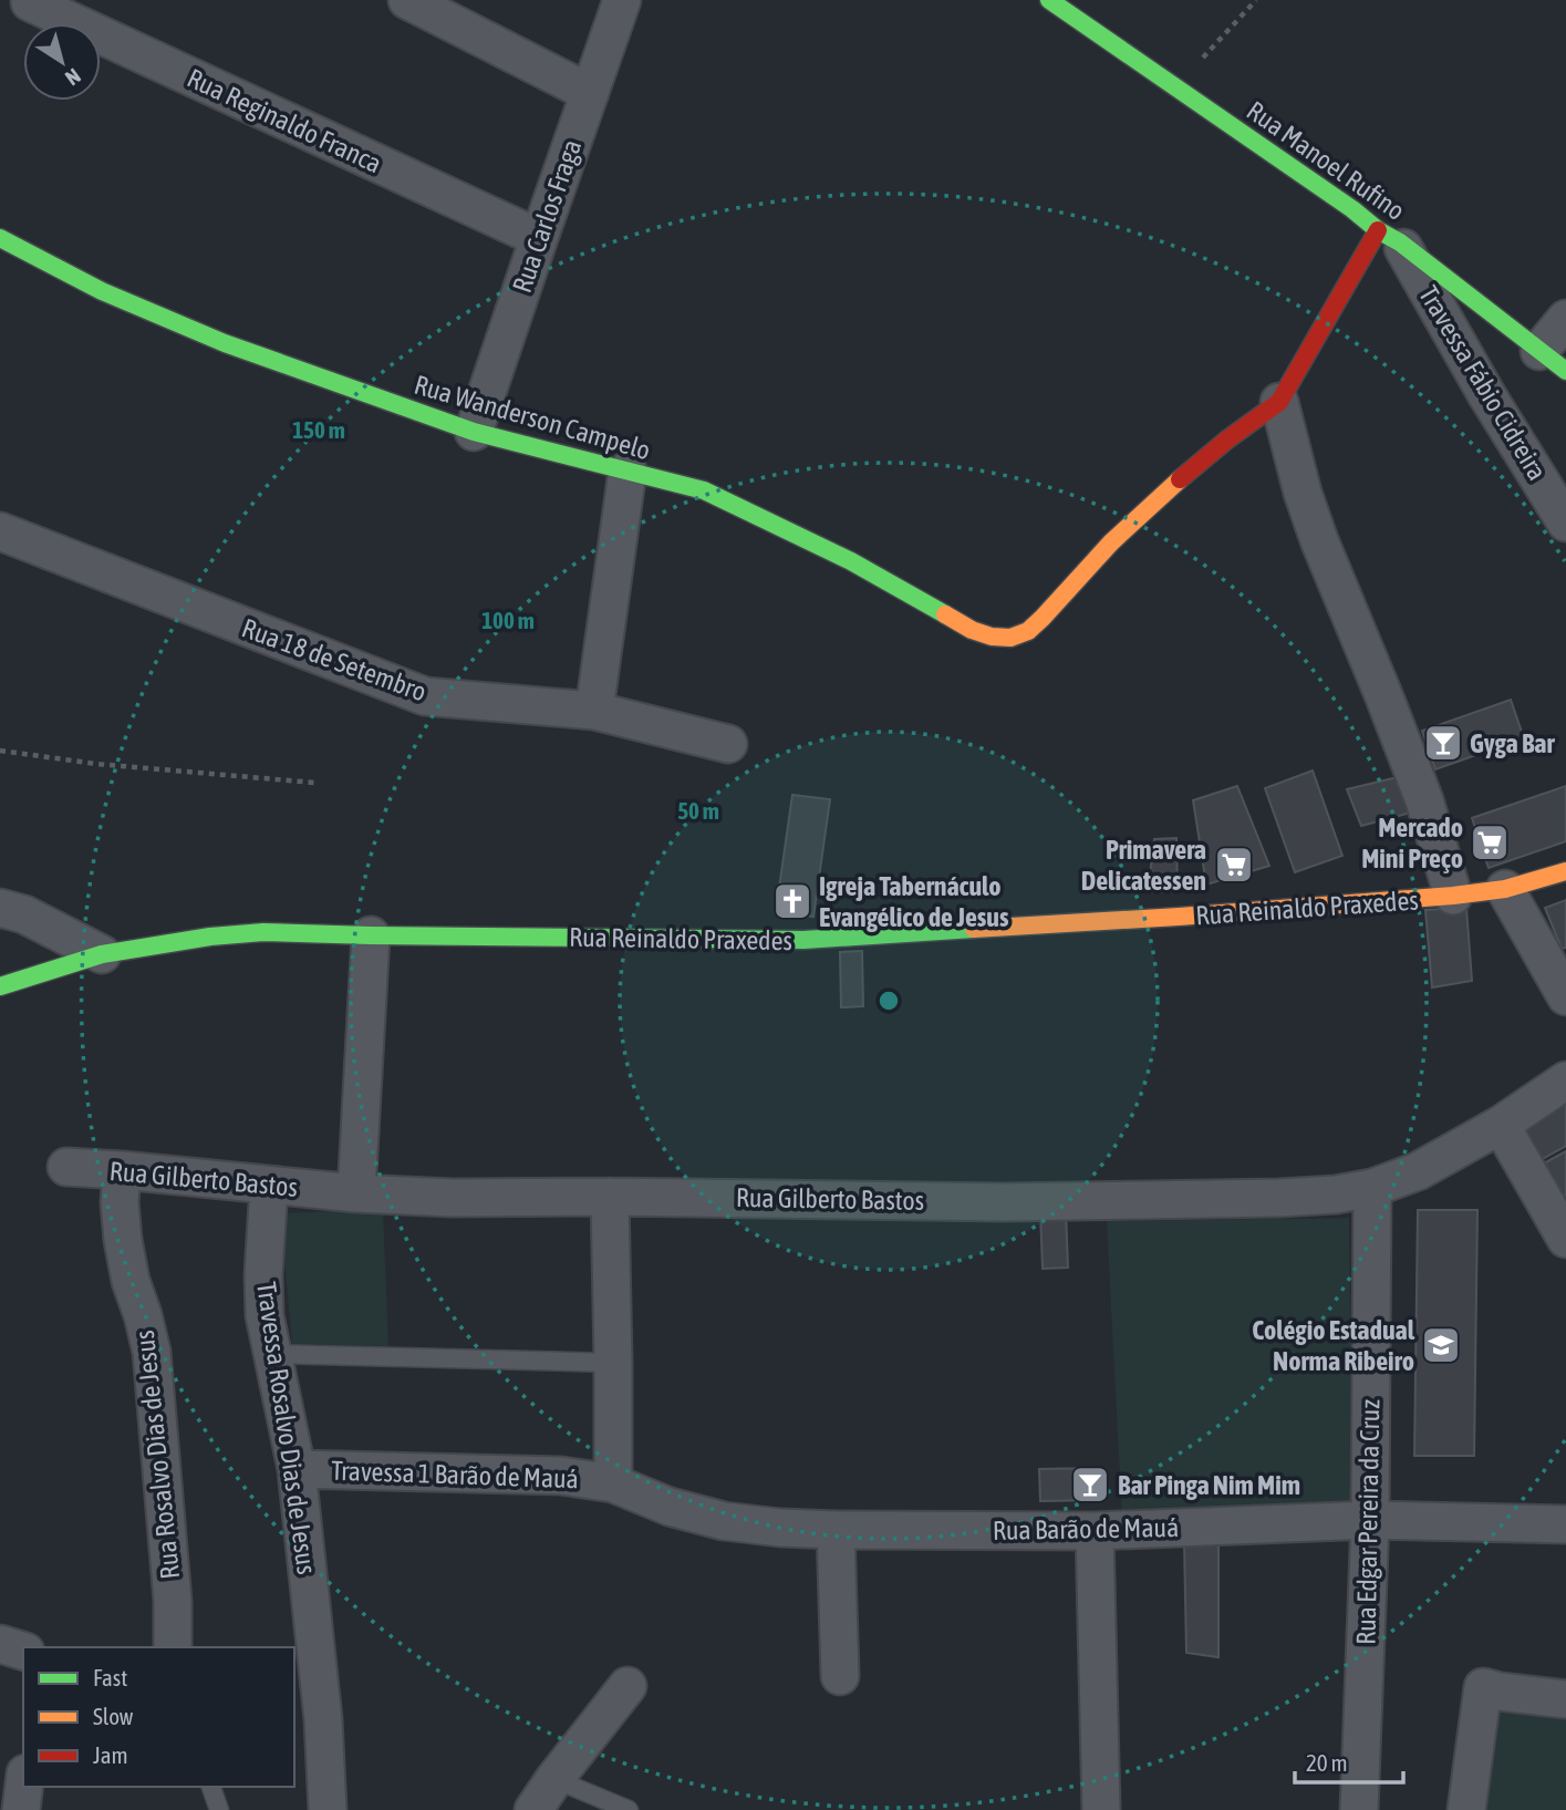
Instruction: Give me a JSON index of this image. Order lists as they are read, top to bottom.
{
  "streets": {
    "street": [
      "Rua Reginaldo Franca",
      "Rua Manoel Rufino",
      "Rua Carlos Fraga",
      "Travessa Fábio Cidreira",
      "Rua Wanderson Campelo",
      "Rua 18 de Setembro",
      "Rua Reinaldo Praxedes",
      "Rua Gilberto Bastos",
      "Travessa Rosalvo Dias de Jesus",
      "Rua Rosalvo Dias de Jesus",
      "Travessa 1 Barão de Mauá",
      "Rua Edgar Pereira da Cruz",
      "Rua Barão de Mauá"
    ]
  },
  "crossings": [
    ["Rua Reginaldo Franca", "Rua Carlos Fraga"],
    ["Rua Manoel Rufino", "Travessa Fábio Cidreira"],
    ["Rua Carlos Fraga", "Rua Wanderson Campelo"],
    ["Rua Wanderson Campelo", "Rua Reinaldo Praxedes"],
    ["Rua Gilberto Bastos", "Travessa Rosalvo Dias de Jesus"],
    ["Rua Gilberto Bastos", "Rua Rosalvo Dias de Jesus"],
    ["Rua Gilberto Bastos", "Rua Edgar Pereira da Cruz"],
    ["Travessa Rosalvo Dias de Jesus", "Travessa 1 Barão de Mauá"],
    ["Travessa 1 Barão de Mauá", "Rua Barão de Mauá"],
    ["Rua Edgar Pereira da Cruz", "Rua Barão de Mauá"]
  ],
  "places": {
    "bar": ["Gyga Bar", "Bar Pinga Nim Mim"],
    "supermarket": ["Mercado Mini Preço", "Primavera Delicatessen"],
    "church": ["Igreja Tabernáculo Evangélico de Jesus"],
    "school or university": ["Colégio Estadual Norma Ribeiro"]
  },
  "legend": ["Fast", "Slow", "Jam"],
  "scale_bar": "20 m",
  "north": "bottom right",
  "rings": ["150 m", "100 m", "50 m"]
}
